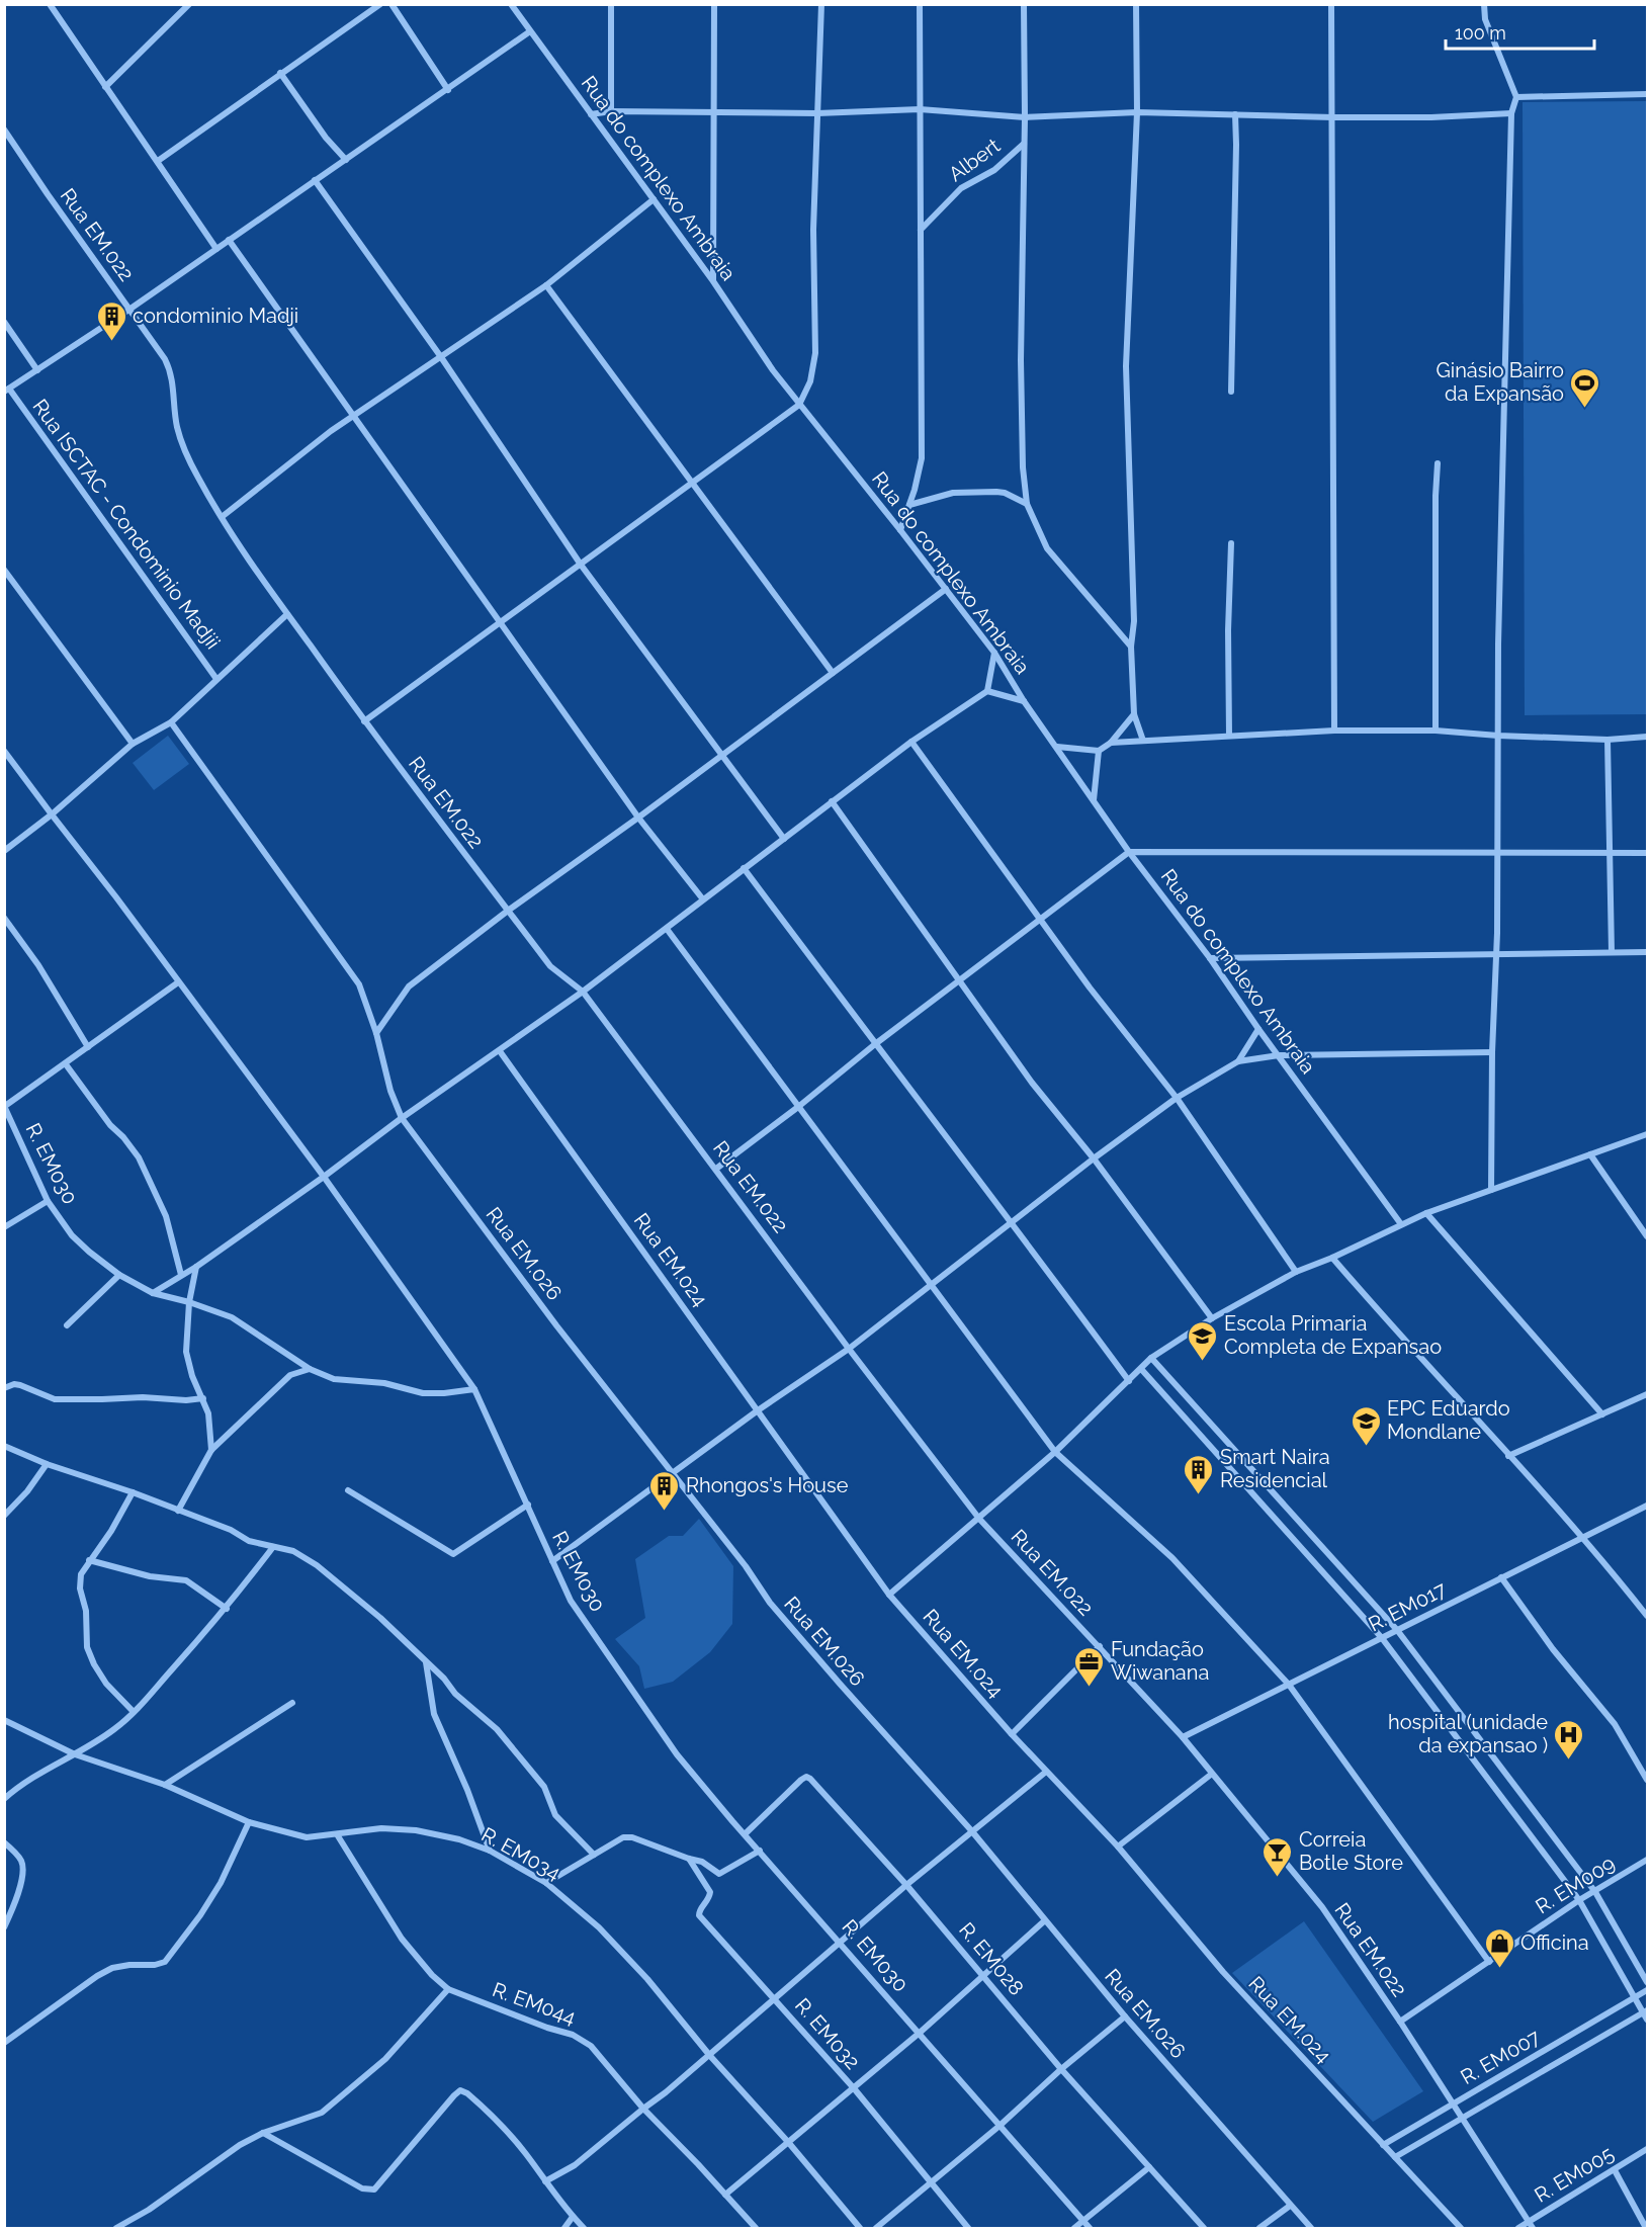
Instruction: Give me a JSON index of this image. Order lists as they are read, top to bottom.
{
  "streets": {
    "street": [
      "Albert",
      "Rua do complexo Ambraia",
      "Rua EM.022",
      "Rua ISCTAC - Condominio Madjii",
      "R. EM030",
      "Rua EM.026",
      "Rua EM.024",
      "R. EM017",
      "R. EM034",
      "R. EM009",
      "R. EM028",
      "R. EM044",
      "R. EM032",
      "R. EM007",
      "R. EM005"
    ]
  },
  "crossings": [
    ["Rua EM.022", "R. EM017"],
    ["Rua EM.022", "R. EM009"],
    ["Rua EM.022", "R. EM007"],
    ["Rua EM.022", "R. EM005"],
    ["R. EM030", "R. EM028"],
    ["Rua EM.024", "R. EM007"],
    ["R. EM034", "R. EM044"]
  ],
  "places": {
    "building": ["condominio Madji", "Smart Naira Residencial", "Rhongos's House"],
    "sports": ["Ginásio Bairro da Expansão"],
    "school or university": ["Escola Primaria Completa de Expansao", "EPC Eduardo Mondlane"],
    "office": ["Fundação Wiwanana"],
    "hospital": ["hospital (unidade da expansao )"],
    "bar": ["Correia Botle Store"],
    "shop": ["Officina"]
  },
  "scale_bar": "100 m"
}
